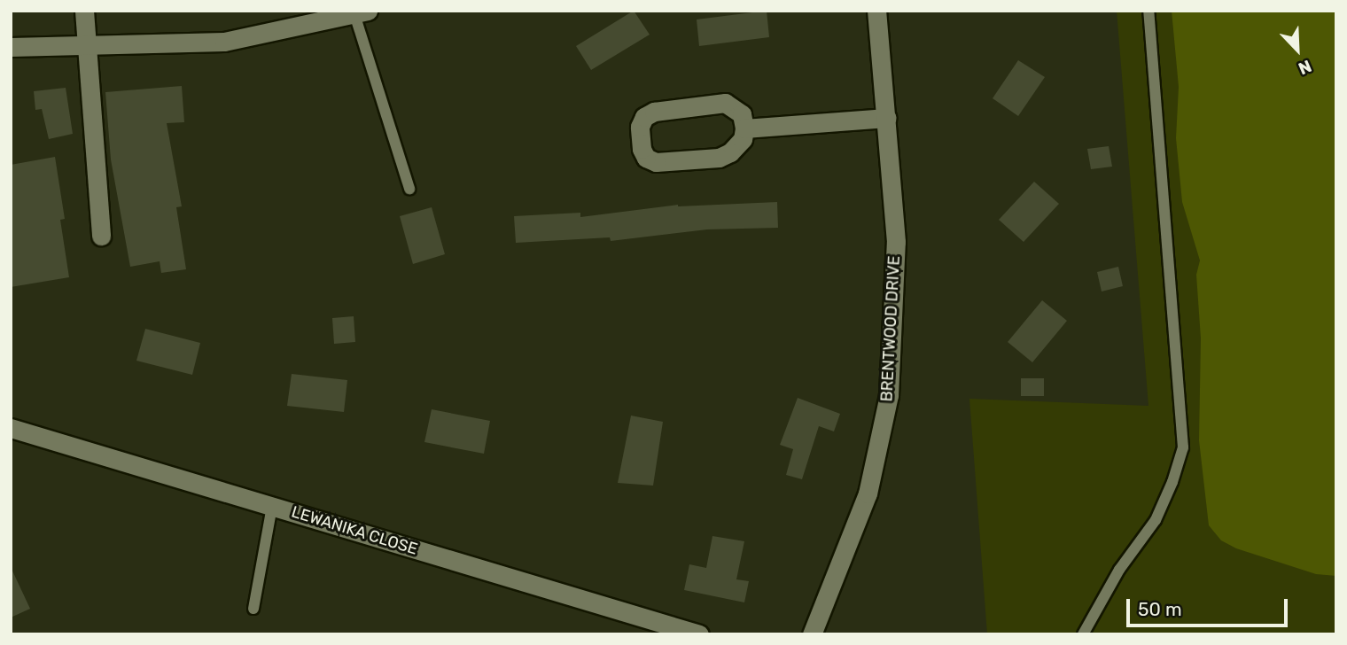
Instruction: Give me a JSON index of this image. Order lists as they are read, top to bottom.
{
  "streets": {
    "street": ["BRENTWOOD DRIVE", "LEWANIKA CLOSE"]
  },
  "scale_bar": "50 m",
  "north": "bottom right"
}
